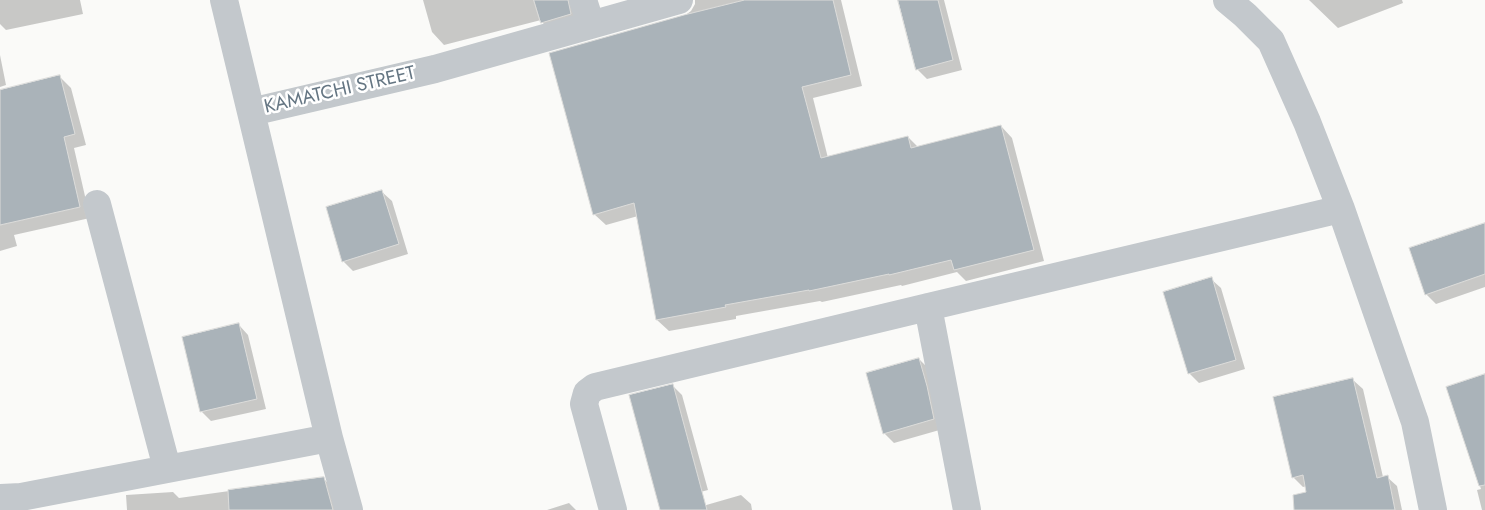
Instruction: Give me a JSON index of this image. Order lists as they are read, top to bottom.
{
  "streets": {
    "street": ["KAMATCHI STREET"]
  }
}
